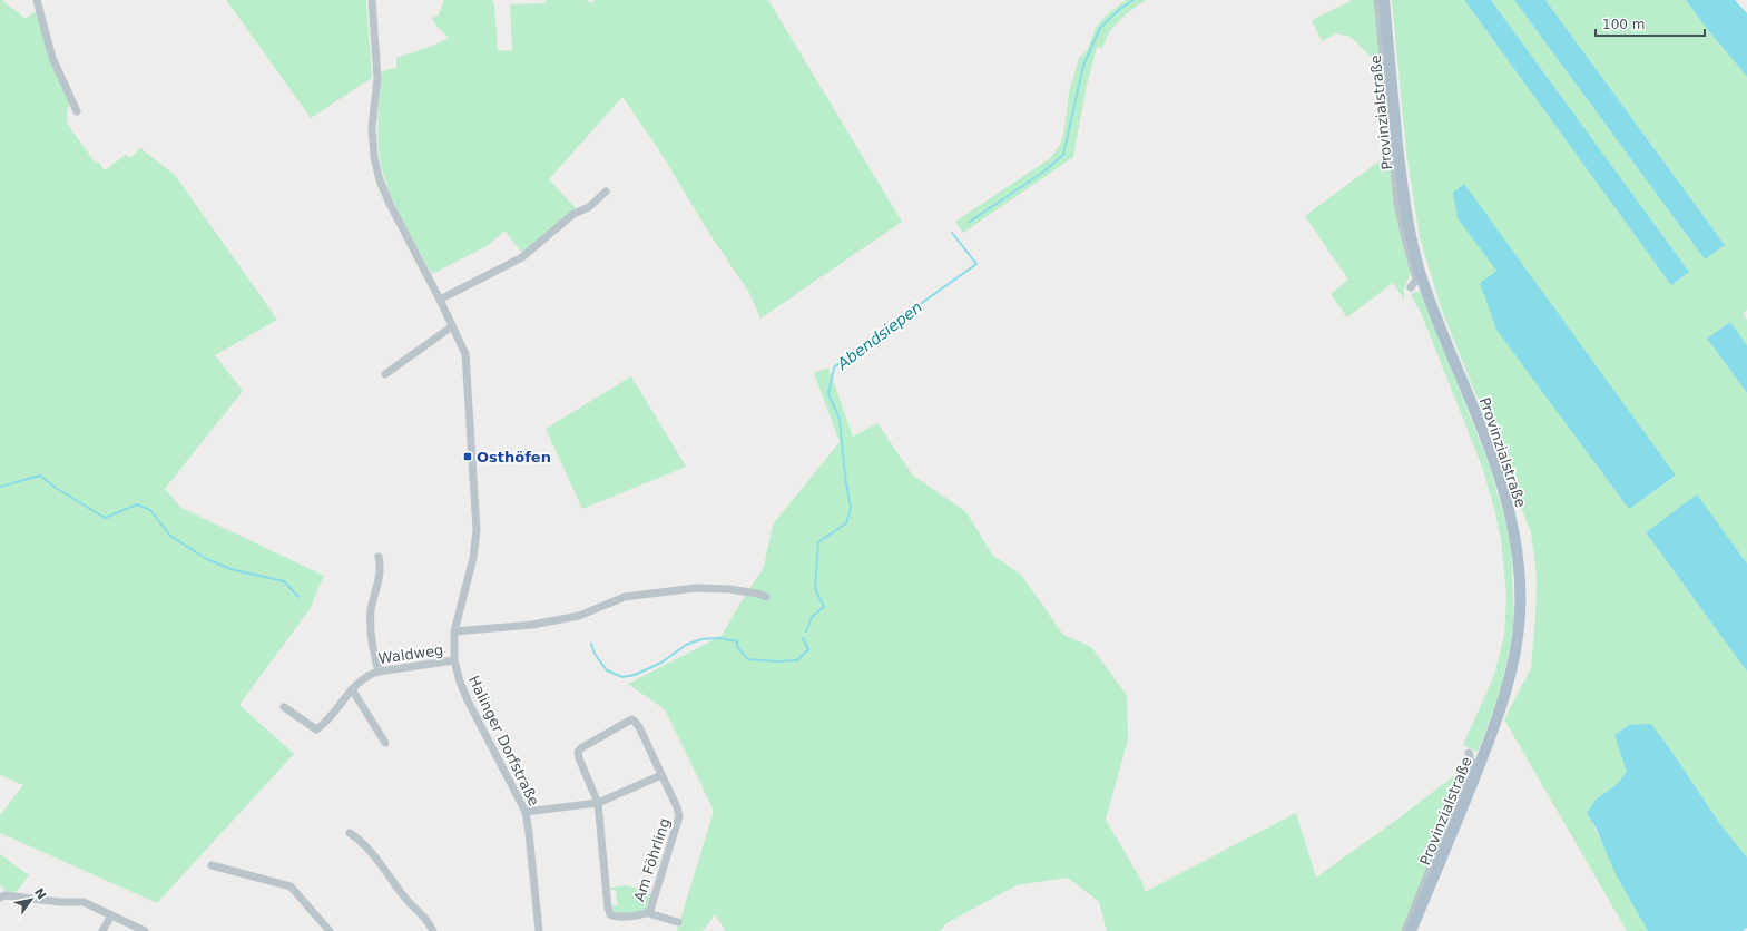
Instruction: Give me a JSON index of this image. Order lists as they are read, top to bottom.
{
  "streets": {
    "main road": ["Provinzialstraße"],
    "street": ["Waldweg", "Halinger Dorfstraße", "Am Föhrling"]
  },
  "crossings": [
    ["Waldweg", "Halinger Dorfstraße"]
  ],
  "water": ["Abendsiepen"],
  "places": {
    "transit": ["Osthöfen"]
  },
  "scale_bar": "100 m",
  "north": "top right"
}
